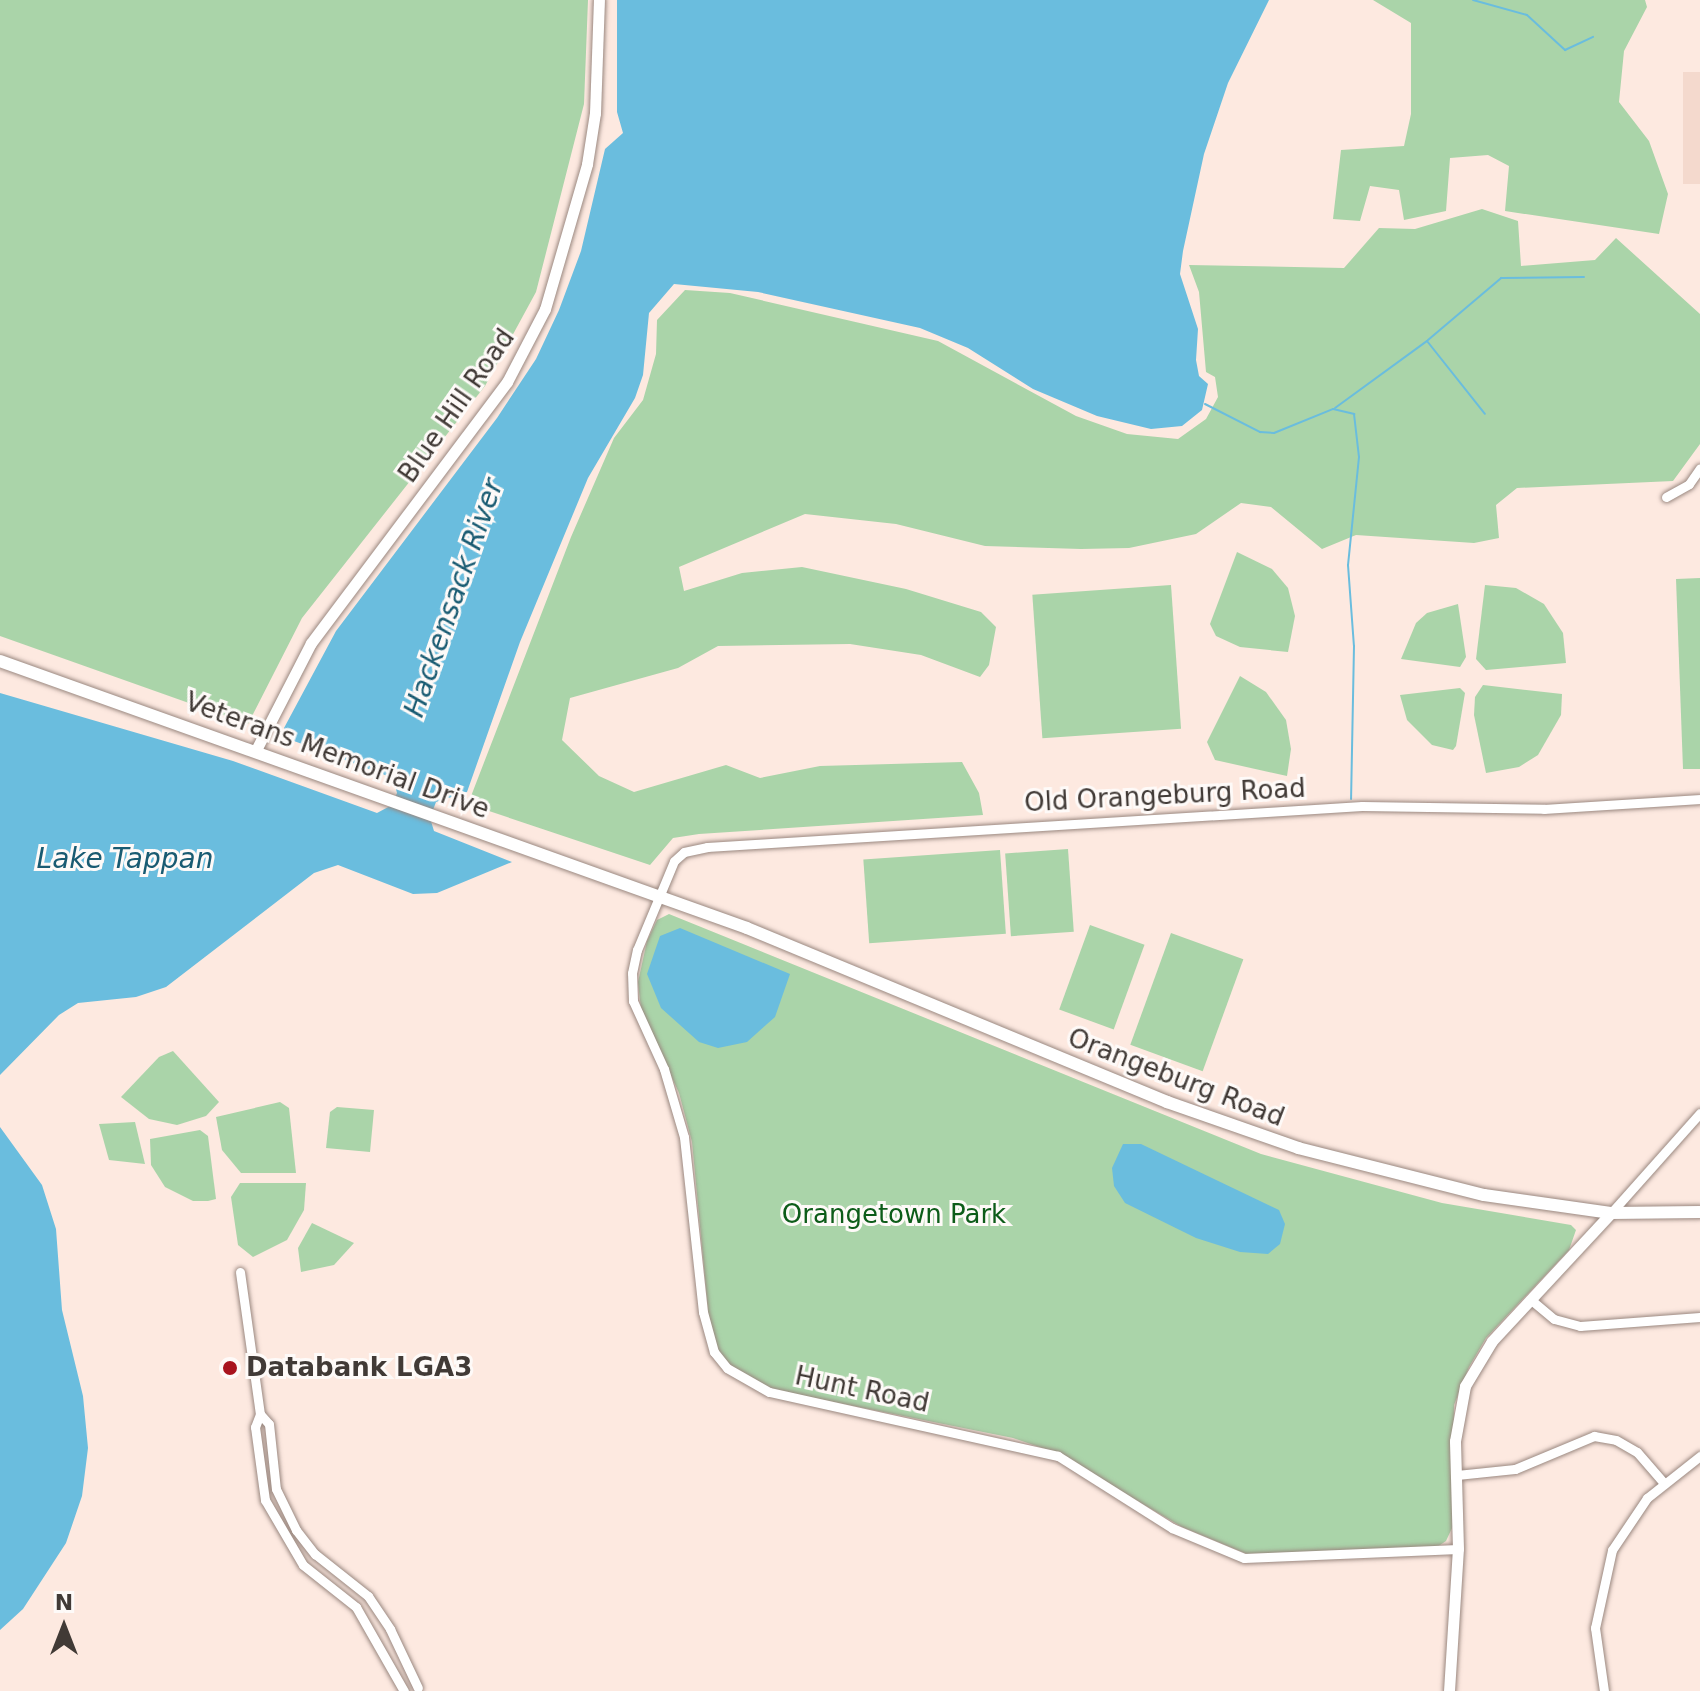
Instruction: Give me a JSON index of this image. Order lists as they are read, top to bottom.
{
  "streets": {
    "main road": ["Veterans Memorial Drive", "Orangeburg Road"],
    "street": ["Blue Hill Road", "Old Orangeburg Road", "Hunt Road"]
  },
  "crossings": [
    ["Blue Hill Road", "Veterans Memorial Drive"],
    ["Veterans Memorial Drive", "Old Orangeburg Road"],
    ["Veterans Memorial Drive", "Orangeburg Road"],
    ["Veterans Memorial Drive", "Hunt Road"],
    ["Old Orangeburg Road", "Orangeburg Road"],
    ["Old Orangeburg Road", "Hunt Road"],
    ["Orangeburg Road", "Hunt Road"]
  ],
  "water": ["Hackensack River", "Lake Tappan"],
  "parks": ["Orangetown Park"],
  "places": ["Databank LGA3"],
  "north": "top"
}
